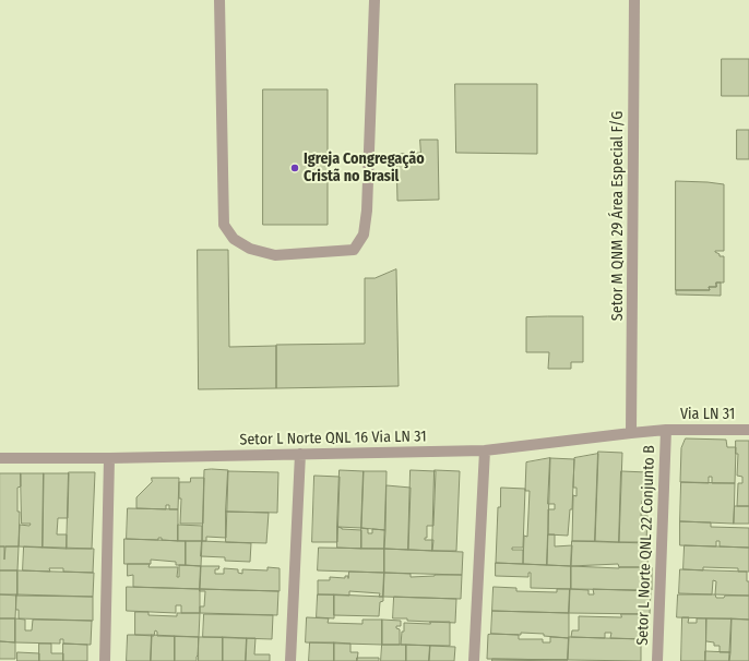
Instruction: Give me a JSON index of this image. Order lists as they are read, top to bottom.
{
  "streets": {
    "street": [
      "Setor M QNM 29 Área Especial F/G",
      "Via LN 31",
      "Setor L Norte QNL 16 Via LN 31",
      "Setor L Norte QNL 22 Conjunto B"
    ]
  },
  "crossings": [
    ["Setor M QNM 29 Área Especial F/G", "Setor L Norte QNL 16 Via LN 31"],
    ["Via LN 31", "Setor L Norte QNL 16 Via LN 31"],
    ["Via LN 31", "Setor L Norte QNL 22 Conjunto B"],
    ["Setor L Norte QNL 16 Via LN 31", "Setor L Norte QNL 22 Conjunto B"]
  ],
  "places": ["Igreja Congregação Cristã no Brasil"]
}
